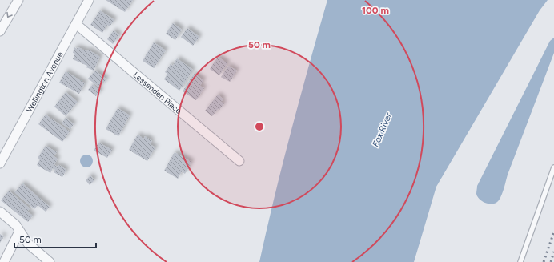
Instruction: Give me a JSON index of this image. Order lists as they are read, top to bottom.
{
  "streets": {
    "street": ["Wellington Avenue", "Lessenden Place"]
  },
  "crossings": [
    ["Wellington Avenue", "Lessenden Place"]
  ],
  "water": ["Fox River"],
  "scale_bar": "50 m",
  "rings": ["100 m", "50 m"]
}
